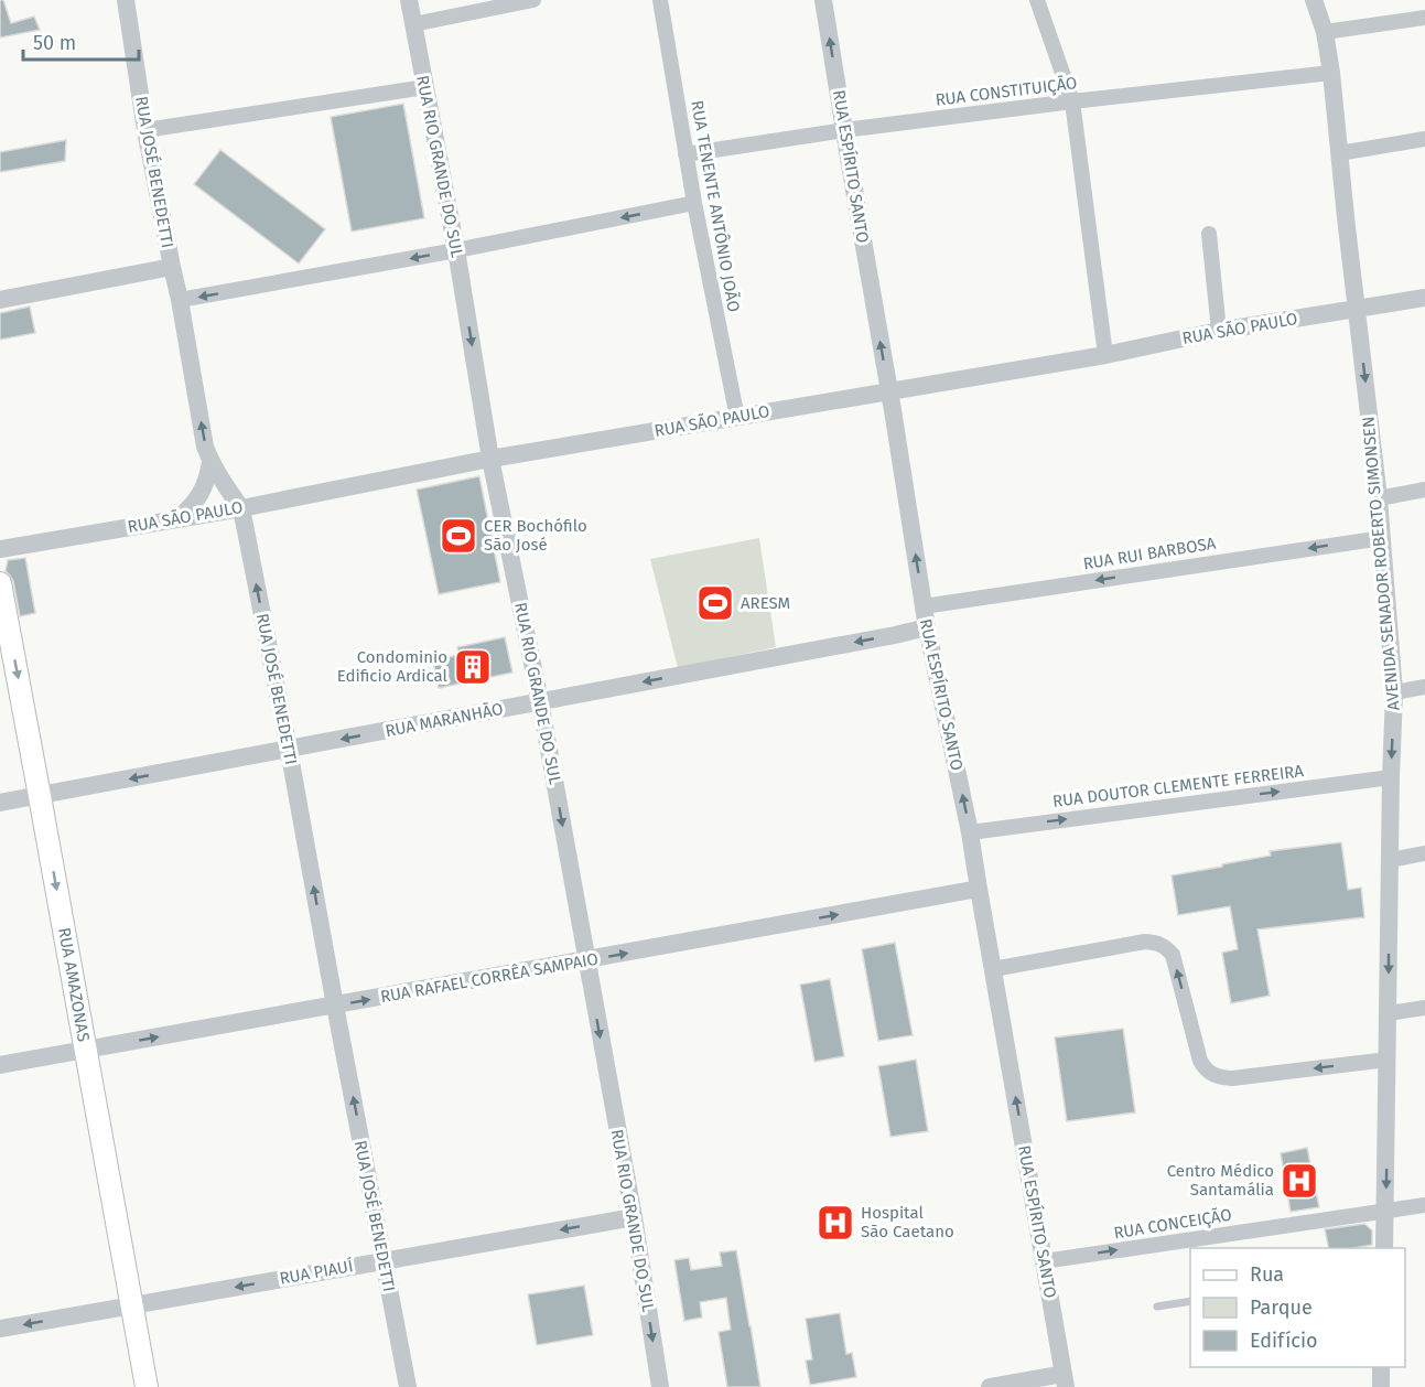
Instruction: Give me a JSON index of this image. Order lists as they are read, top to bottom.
{
  "streets": {
    "main road": ["RUA AMAZONAS"],
    "street": [
      "RUA CONSTITUIÇÃO",
      "RUA RIO GRANDE DO SUL",
      "RUA ESPÍRITO SANTO",
      "RUA JOSÉ BENEDETTI",
      "RUA TENENTE ANTÔNIO JOÃO",
      "RUA SÃO PAULO",
      "RUA RUI BARBOSA",
      "AVENIDA SENADOR ROBERTO SIMONSEN",
      "RUA MARANHÃO",
      "RUA DOUTOR CLEMENTE FERREIRA",
      "RUA RAFAEL CORRÊA SAMPAIO",
      "RUA CONCEIÇÃO",
      "RUA PIAUÍ"
    ]
  },
  "crossings": [
    ["RUA CONSTITUIÇÃO", "RUA ESPÍRITO SANTO"],
    ["RUA CONSTITUIÇÃO", "RUA TENENTE ANTÔNIO JOÃO"],
    ["RUA CONSTITUIÇÃO", "AVENIDA SENADOR ROBERTO SIMONSEN"],
    ["RUA RIO GRANDE DO SUL", "RUA SÃO PAULO"],
    ["RUA RIO GRANDE DO SUL", "RUA MARANHÃO"],
    ["RUA RIO GRANDE DO SUL", "RUA RAFAEL CORRÊA SAMPAIO"],
    ["RUA RIO GRANDE DO SUL", "RUA PIAUÍ"],
    ["RUA ESPÍRITO SANTO", "RUA SÃO PAULO"],
    ["RUA ESPÍRITO SANTO", "RUA RUI BARBOSA"],
    ["RUA ESPÍRITO SANTO", "RUA MARANHÃO"],
    ["RUA ESPÍRITO SANTO", "RUA DOUTOR CLEMENTE FERREIRA"],
    ["RUA ESPÍRITO SANTO", "RUA RAFAEL CORRÊA SAMPAIO"],
    ["RUA ESPÍRITO SANTO", "RUA CONCEIÇÃO"],
    ["RUA JOSÉ BENEDETTI", "RUA SÃO PAULO"],
    ["RUA JOSÉ BENEDETTI", "RUA MARANHÃO"],
    ["RUA JOSÉ BENEDETTI", "RUA RAFAEL CORRÊA SAMPAIO"],
    ["RUA JOSÉ BENEDETTI", "RUA PIAUÍ"],
    ["RUA TENENTE ANTÔNIO JOÃO", "RUA SÃO PAULO"],
    ["RUA SÃO PAULO", "AVENIDA SENADOR ROBERTO SIMONSEN"],
    ["RUA RUI BARBOSA", "AVENIDA SENADOR ROBERTO SIMONSEN"],
    ["AVENIDA SENADOR ROBERTO SIMONSEN", "RUA DOUTOR CLEMENTE FERREIRA"],
    ["AVENIDA SENADOR ROBERTO SIMONSEN", "RUA CONCEIÇÃO"],
    ["RUA MARANHÃO", "RUA AMAZONAS"],
    ["RUA RAFAEL CORRÊA SAMPAIO", "RUA AMAZONAS"],
    ["RUA AMAZONAS", "RUA PIAUÍ"]
  ],
  "one_way": [
    "RUA RIO GRANDE DO SUL",
    "RUA ESPÍRITO SANTO",
    "RUA JOSÉ BENEDETTI",
    "RUA RUI BARBOSA",
    "AVENIDA SENADOR ROBERTO SIMONSEN",
    "RUA MARANHÃO",
    "RUA DOUTOR CLEMENTE FERREIRA",
    "RUA RAFAEL CORRÊA SAMPAIO",
    "RUA AMAZONAS",
    "RUA CONCEIÇÃO",
    "RUA PIAUÍ"
  ],
  "places": {
    "sports": ["CER Bochófilo São José", "ARESM"],
    "building": ["Condominio Edificio Ardical"],
    "hospital": ["Centro Médico Santamália", "Hospital São Caetano"]
  },
  "legend": ["Rua", "Parque", "Edifício"],
  "scale_bar": "50 m"
}
